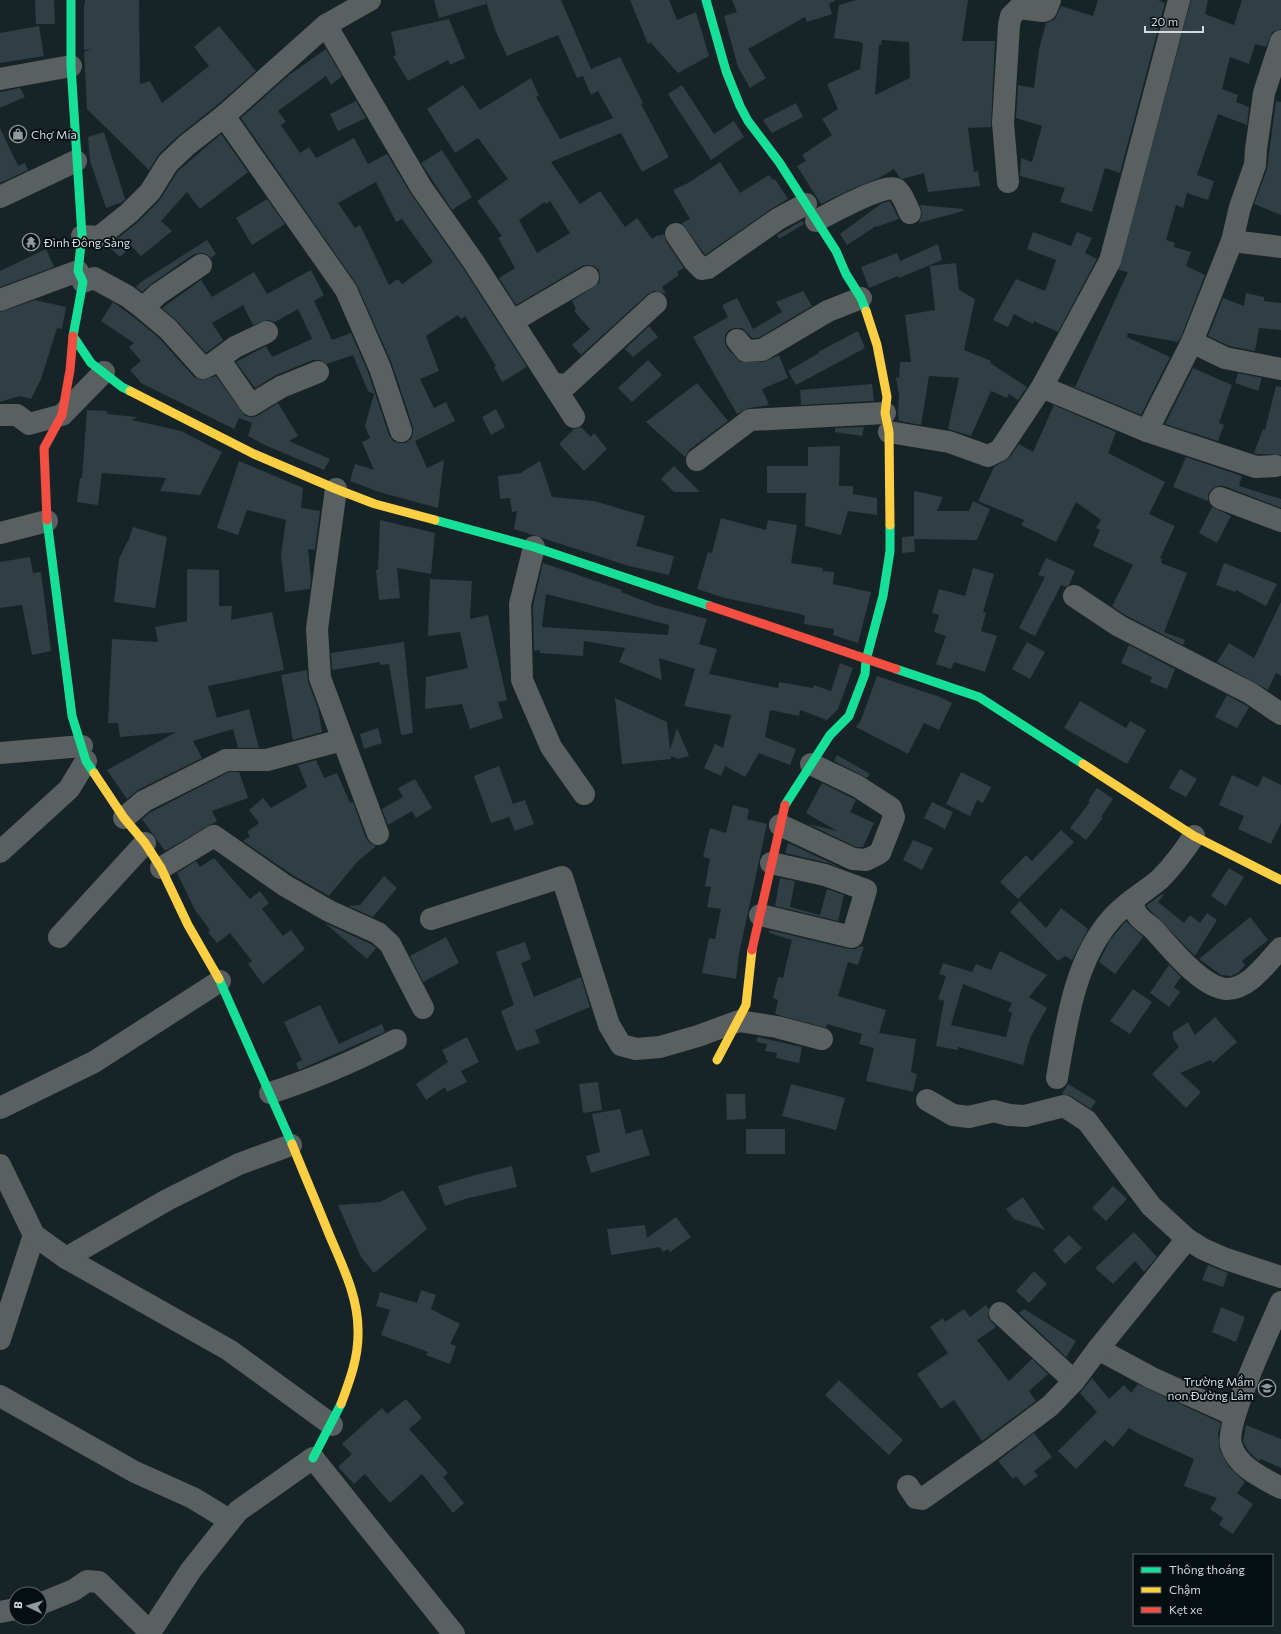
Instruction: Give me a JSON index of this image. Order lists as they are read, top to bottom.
{
  "places": {
    "shop": ["Chợ Mía"],
    "temple": ["Đình Đông Sàng"],
    "school or university": ["Trường Mầm non Đường Lâm"]
  },
  "legend": ["Thông thoáng", "Chậm", "Kẹt xe"],
  "scale_bar": "20 m",
  "north": "left"
}
